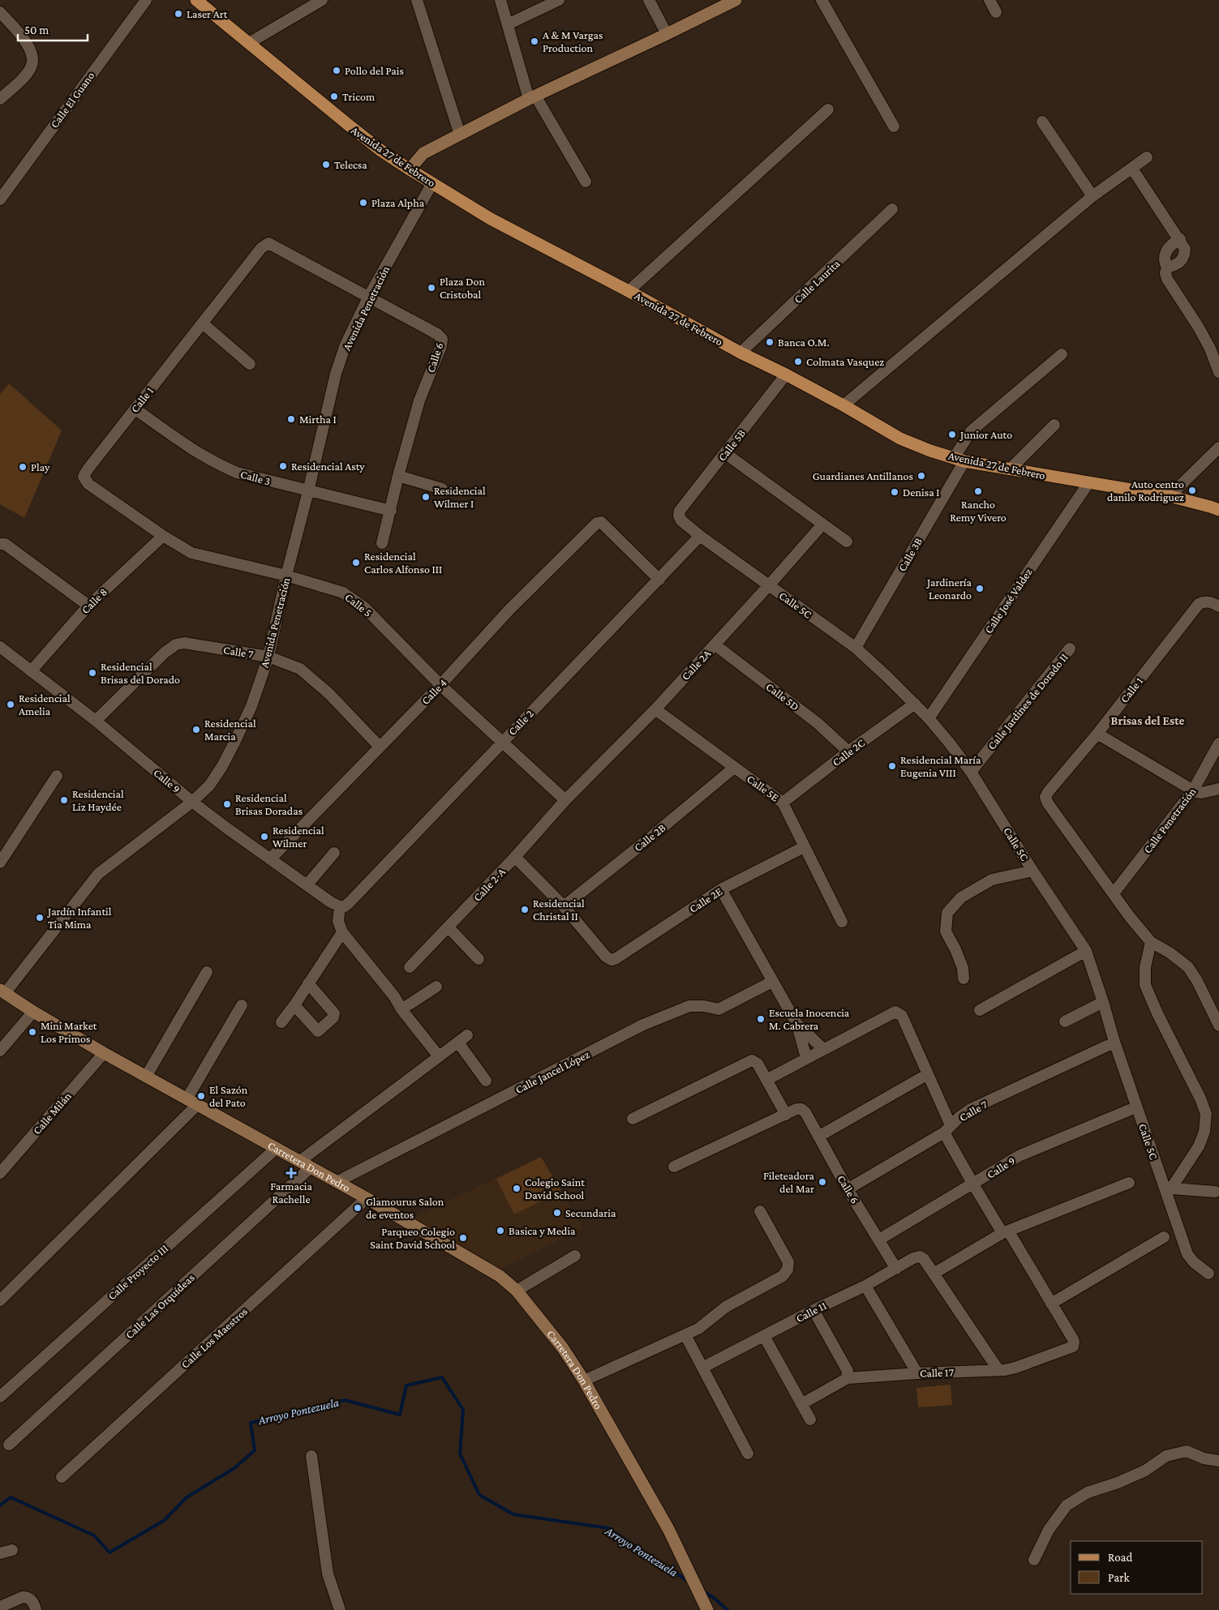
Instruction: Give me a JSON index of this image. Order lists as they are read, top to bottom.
{
  "streets": {
    "main road": ["Avenida 27 de Febrero"],
    "street": [
      "Calle El Guano",
      "Calle Laurita",
      "Avenida Penetración",
      "Calle 6",
      "Calle 1",
      "Calle 5B",
      "Calle 3",
      "Calle 3B",
      "Calle 8",
      "Calle José Valdez",
      "Calle 5",
      "Calle 5C",
      "Calle 7",
      "Calle 2A",
      "Calle 4",
      "Calle 5D",
      "Calle Jardines de Dorado II",
      "Calle 2",
      "Calle 2C",
      "Calle 9",
      "Calle 5E",
      "Calle Penetración",
      "Calle 2B",
      "Calle 2-A",
      "Calle 2E",
      "Calle Jancel López",
      "Calle Milán",
      "Carretera Don Pedro",
      "Calle Proyecto III",
      "Calle Las Orquídeas",
      "Calle 11",
      "Calle Los Maestros",
      "Calle 17"
    ]
  },
  "crossings": [
    ["Avenida 27 de Febrero", "Calle Laurita"],
    ["Avenida 27 de Febrero", "Avenida Penetración"],
    ["Avenida 27 de Febrero", "Calle 5B"],
    ["Avenida 27 de Febrero", "Calle 3B"],
    ["Avenida 27 de Febrero", "Calle José Valdez"],
    ["Avenida Penetración", "Calle 6"],
    ["Avenida Penetración", "Calle 3"],
    ["Avenida Penetración", "Calle 5"],
    ["Avenida Penetración", "Calle 7"],
    ["Avenida Penetración", "Calle 9"],
    ["Avenida Penetración", "Carretera Don Pedro"],
    ["Calle 6", "Calle 1"],
    ["Calle 6", "Calle 3"],
    ["Calle 6", "Calle 7"],
    ["Calle 6", "Calle 9"],
    ["Calle 6", "Calle 11"],
    ["Calle 1", "Calle 3"],
    ["Calle 1", "Calle 5"],
    ["Calle 1", "Calle Penetración"],
    ["Calle 5B", "Calle 5C"],
    ["Calle 3B", "Calle 5C"],
    ["Calle 8", "Calle 5"],
    ["Calle 8", "Calle 9"],
    ["Calle José Valdez", "Calle 5C"],
    ["Calle 5", "Calle 2A"],
    ["Calle 5", "Calle 4"],
    ["Calle 5", "Calle 2"],
    ["Calle 5", "Calle 2-A"],
    ["Calle 5C", "Calle 2A"],
    ["Calle 5C", "Calle Jardines de Dorado II"],
    ["Calle 5C", "Calle 2"],
    ["Calle 5C", "Calle 2C"],
    ["Calle 7", "Calle 4"],
    ["Calle 7", "Calle 9"],
    ["Calle 2A", "Calle 5D"],
    ["Calle 2A", "Calle 5E"],
    ["Calle 2A", "Calle 2-A"],
    ["Calle 4", "Calle 2"],
    ["Calle 4", "Calle 9"],
    ["Calle 5D", "Calle 2C"],
    ["Calle 2", "Calle 9"],
    ["Calle 2C", "Calle 5E"],
    ["Calle 5E", "Calle 2B"],
    ["Calle 5E", "Calle 2E"],
    ["Calle 2B", "Calle 2E"],
    ["Calle Jancel López", "Carretera Don Pedro"],
    ["Calle Milán", "Carretera Don Pedro"],
    ["Carretera Don Pedro", "Calle Proyecto III"],
    ["Carretera Don Pedro", "Calle Las Orquídeas"],
    ["Carretera Don Pedro", "Calle Los Maestros"]
  ],
  "districts": ["Brisas del Este"],
  "water": ["Arroyo Pontezuela"],
  "places": {
    "other": [
      "Laser Art",
      "A & M Vargas Production",
      "Pollo del Pais",
      "Tricom",
      "Telecsa",
      "Plaza Alpha",
      "Plaza Don Cristobal",
      "Banca O.M.",
      "Colmata Vasquez",
      "Mirtha I",
      "Junior Auto",
      "Residencial Asty",
      "Play",
      "Guardianes Antillanos",
      "Auto centro danilo Rodriguez",
      "Rancho Remy Vivero",
      "Denisa I",
      "Residencial Wilmer I",
      "Residencial Carlos Alfonso III",
      "Jardinería Leonardo",
      "Residencial Brisas del Dorado",
      "Residencial Amelia",
      "Residencial Marcia",
      "Residencial María Eugenia VIII",
      "Residencial Liz Haydée",
      "Residencial Brisas Doradas",
      "Residencial Wilmer",
      "Residencial Christal II",
      "Jardín Infantil Tia Mima",
      "Escuela Inocencia M. Cabrera",
      "Mini Market Los Primos",
      "El Sazón del Pato",
      "Fileteadora del Mar",
      "Colegio Saint David School",
      "Glamourus Salon de eventos",
      "Secundaria",
      "Basica y Media",
      "Parqueo Colegio Saint David School"
    ],
    "health": ["Farmacia Rachelle"]
  },
  "legend": ["Road", "Park"],
  "scale_bar": "50 m"
}
